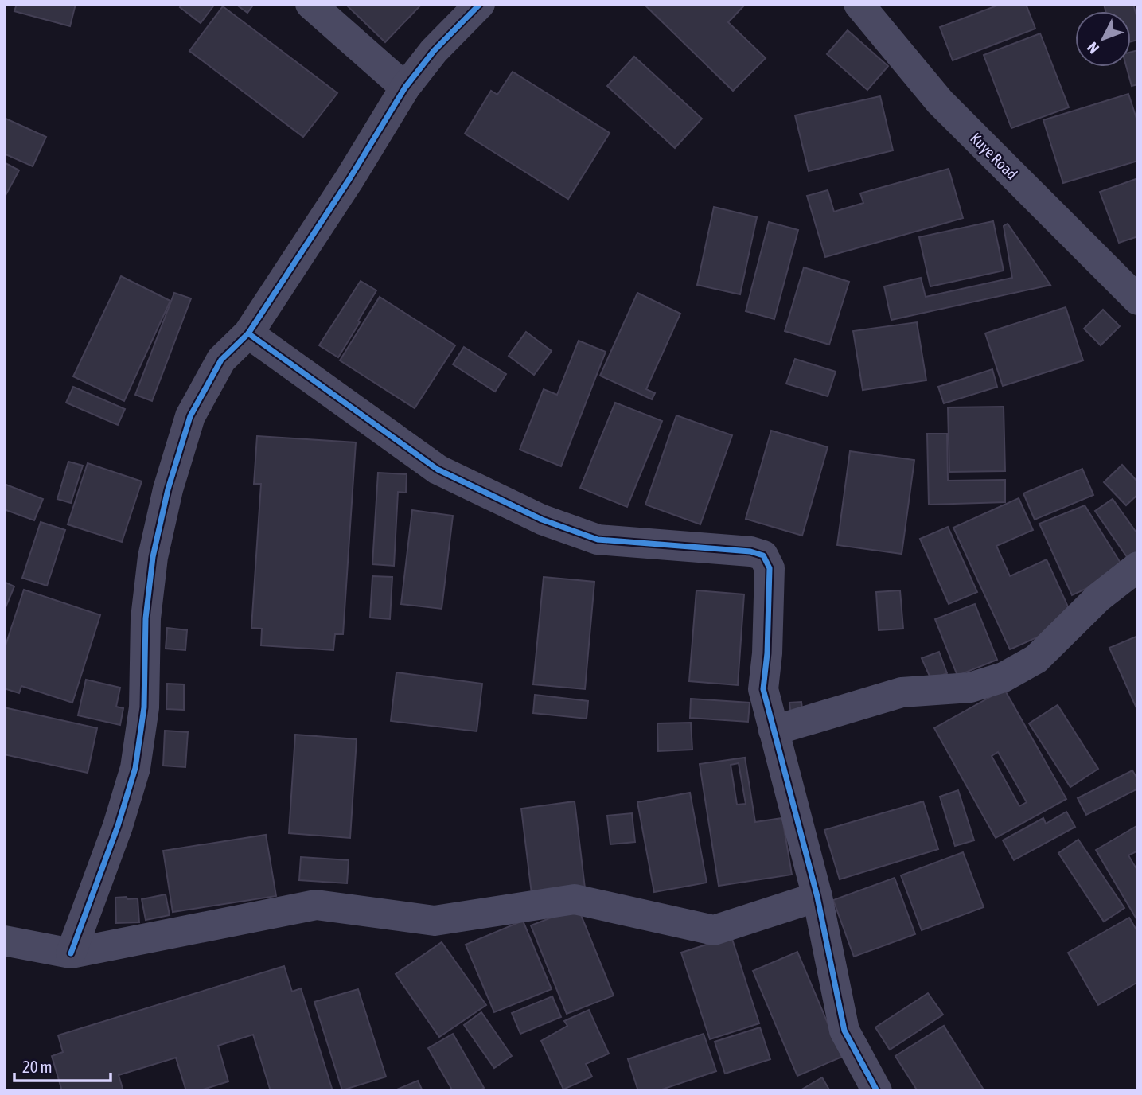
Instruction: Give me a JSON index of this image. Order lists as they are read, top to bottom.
{
  "streets": {
    "street": ["Kuye Road"]
  },
  "scale_bar": "20 m",
  "north": "bottom left"
}
